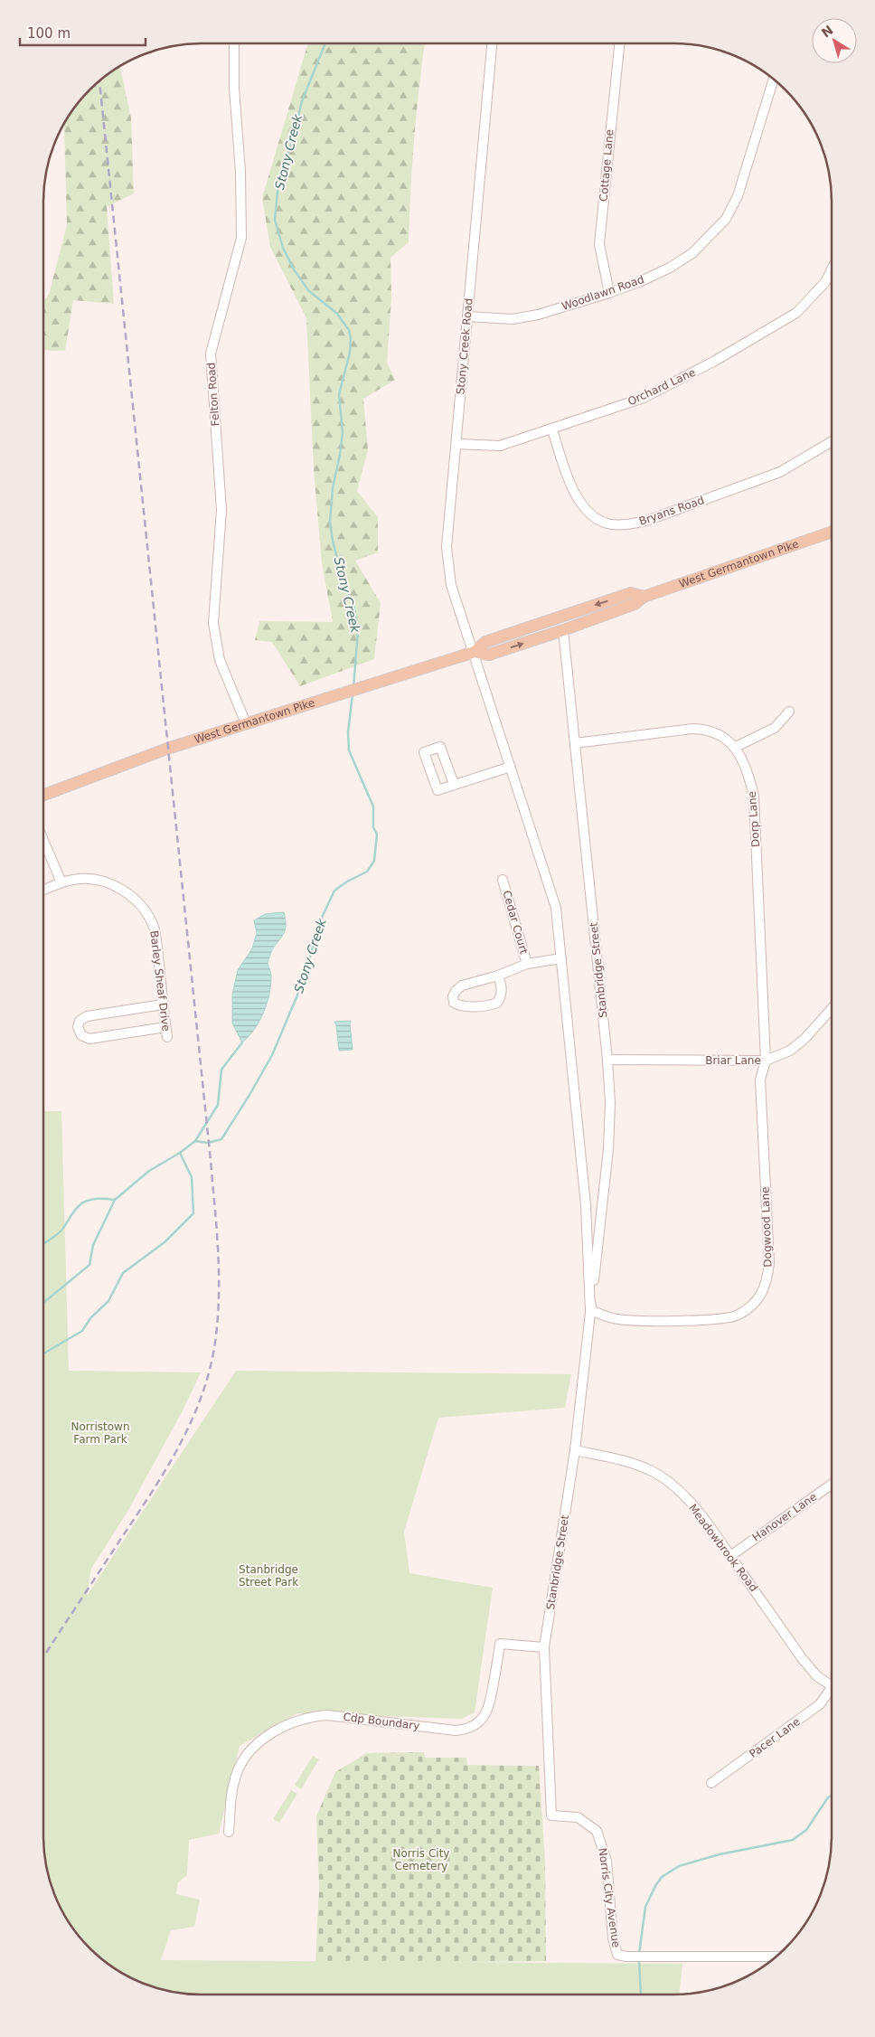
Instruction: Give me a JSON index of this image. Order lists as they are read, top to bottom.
{
  "streets": {
    "main road": ["West Germantown Pike"],
    "street": [
      "Cottage Lane",
      "Woodlawn Road",
      "Stony Creek Road",
      "Orchard Lane",
      "Felton Road",
      "Bryans Road",
      "Dorp Lane",
      "Cedar Court",
      "Stanbridge Street",
      "Barley Sheaf Drive",
      "Briar Lane",
      "Dogwood Lane",
      "Hanover Lane",
      "Meadowbrook Road",
      "Cdp Boundary",
      "Pacer Lane",
      "Norris City Avenue"
    ]
  },
  "crossings": [
    ["Cottage Lane", "Woodlawn Road"],
    ["Woodlawn Road", "Stony Creek Road"],
    ["Stony Creek Road", "Orchard Lane"],
    ["Stony Creek Road", "West Germantown Pike"],
    ["Stony Creek Road", "Stanbridge Street"],
    ["Orchard Lane", "Bryans Road"],
    ["Felton Road", "West Germantown Pike"],
    ["West Germantown Pike", "Stanbridge Street"],
    ["Dorp Lane", "Briar Lane"],
    ["Dorp Lane", "Dogwood Lane"],
    ["Stanbridge Street", "Briar Lane"],
    ["Stanbridge Street", "Dogwood Lane"],
    ["Stanbridge Street", "Meadowbrook Road"],
    ["Stanbridge Street", "Cdp Boundary"],
    ["Stanbridge Street", "Norris City Avenue"],
    ["Briar Lane", "Dogwood Lane"],
    ["Hanover Lane", "Meadowbrook Road"]
  ],
  "water": ["Stony Creek"],
  "parks": ["Norristown Farm Park", "Stanbridge Street Park", "Norris City Cemetery"],
  "scale_bar": "100 m",
  "north": "top left"
}
